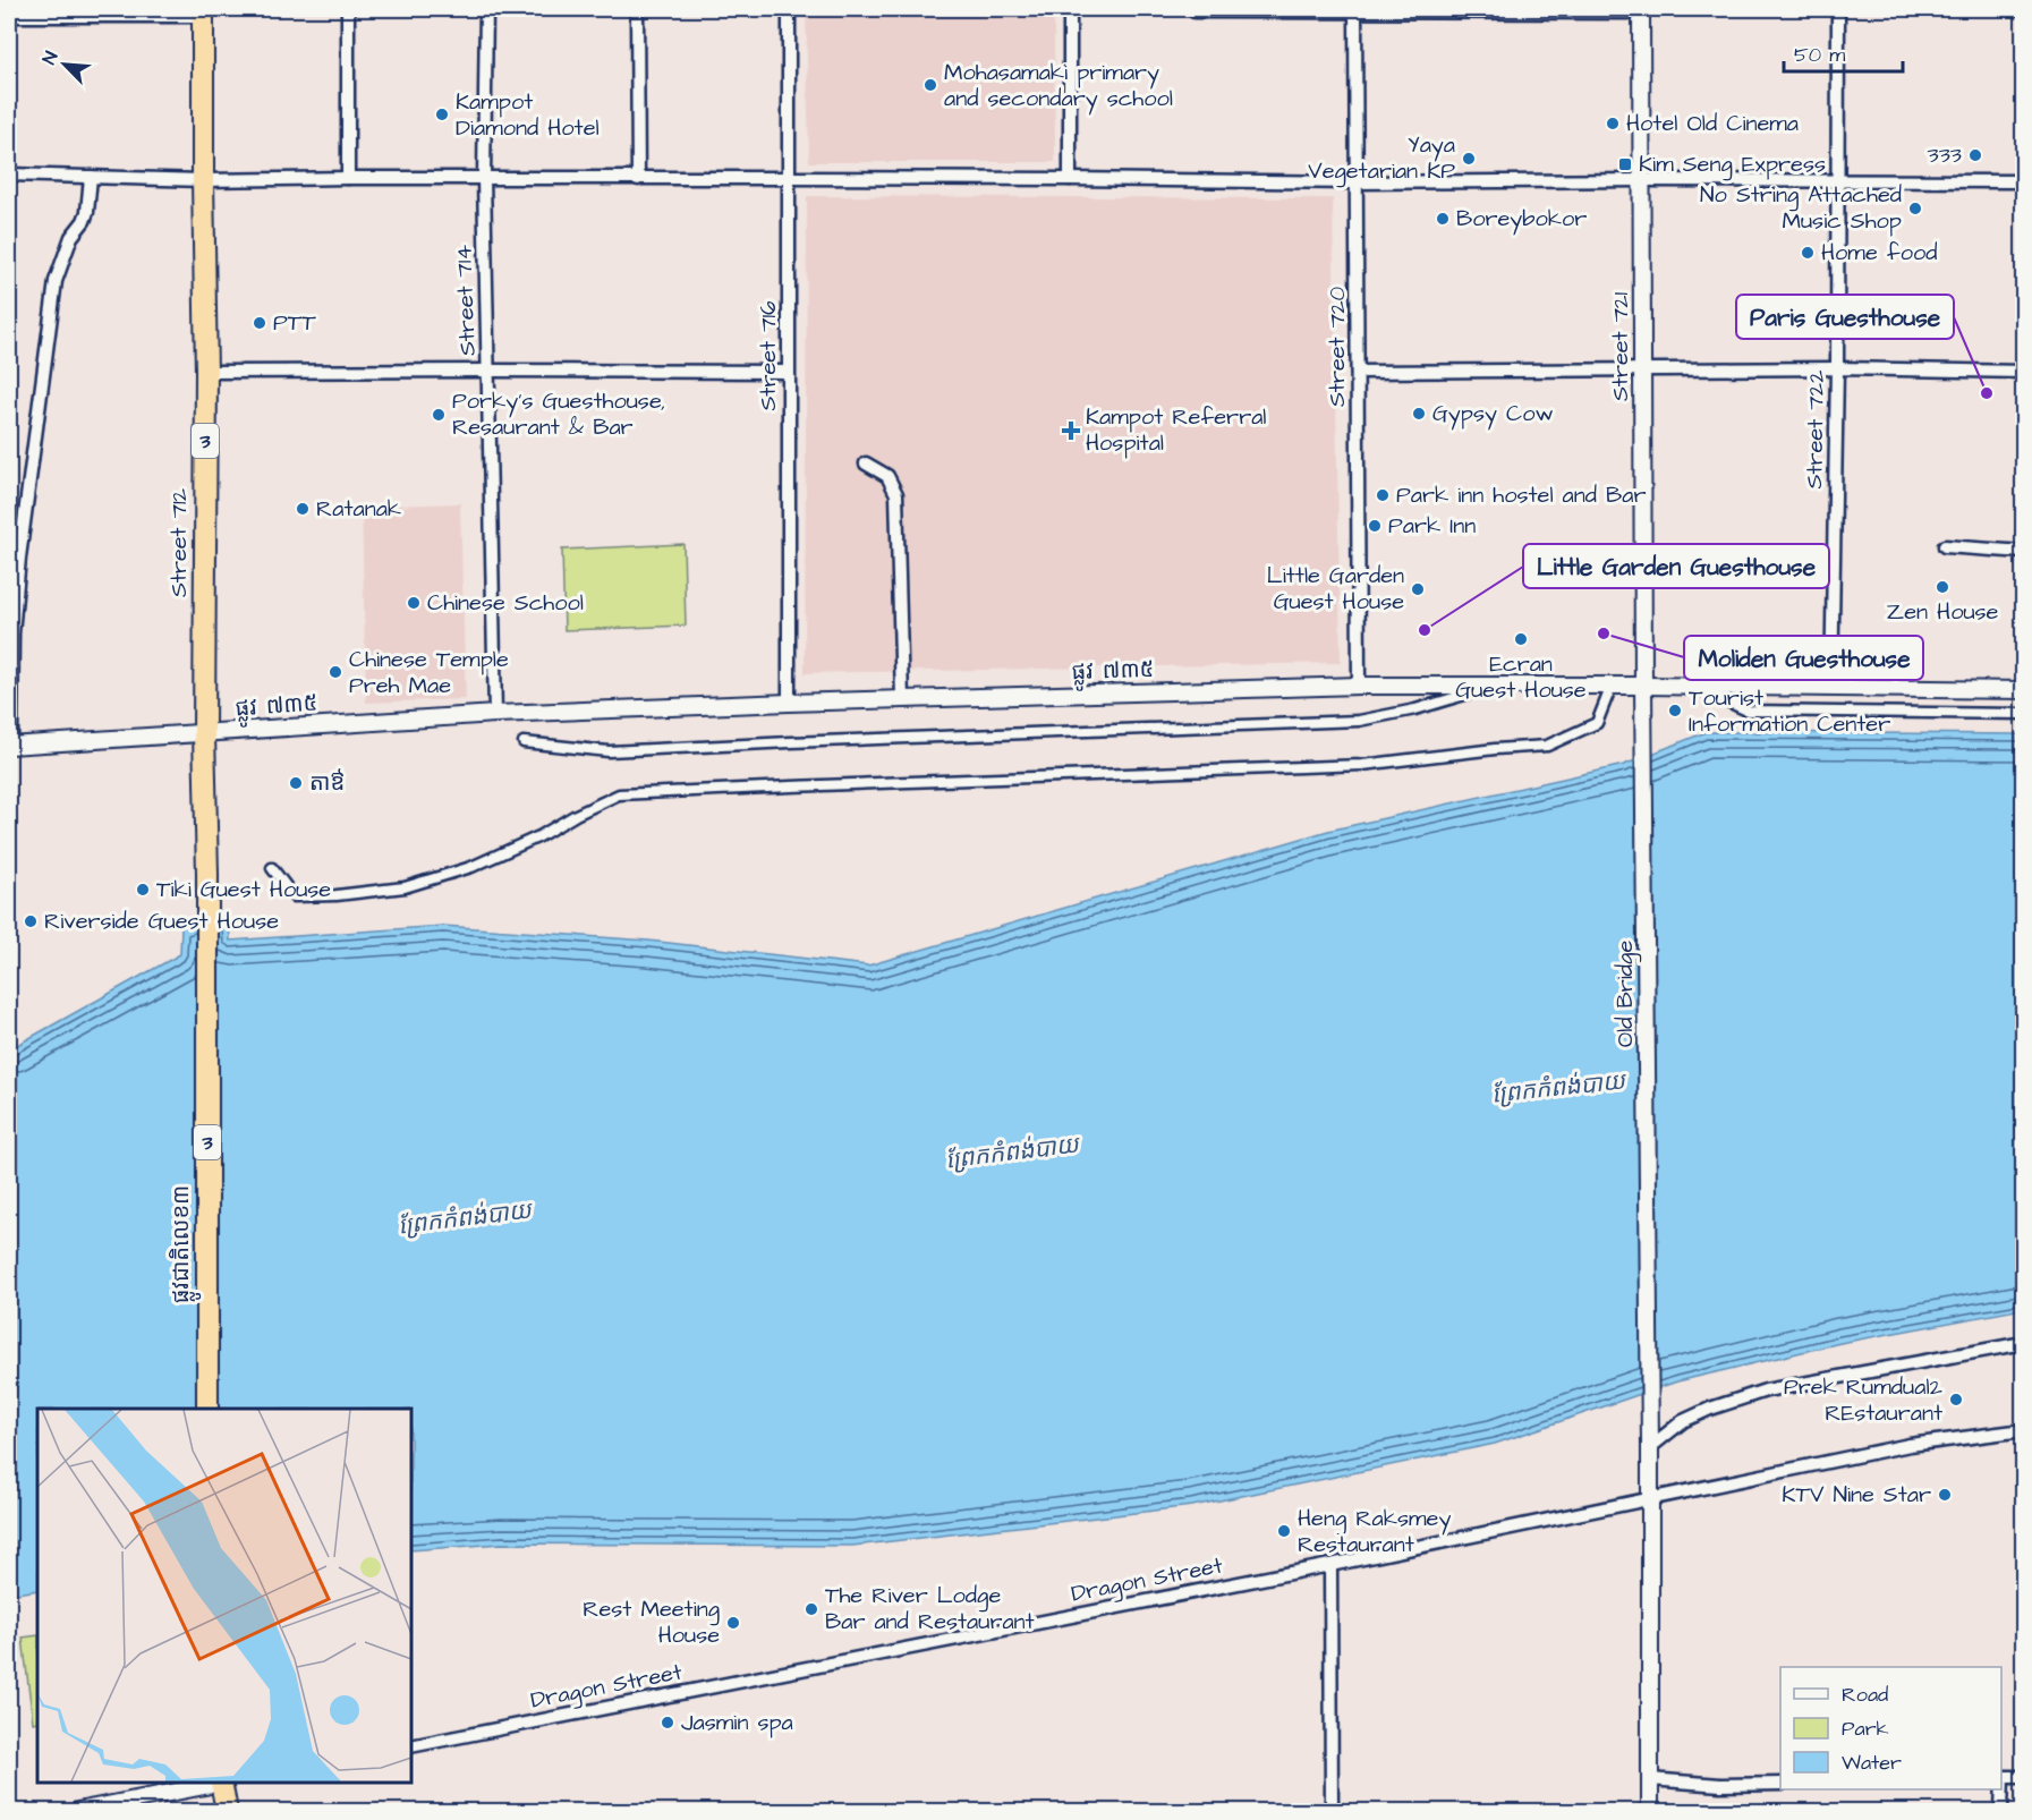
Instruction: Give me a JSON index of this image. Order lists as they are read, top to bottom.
{
  "streets": {
    "highway": ["3", "Street 712", "ផ្លូវជាតិលេខ៣"],
    "street": [
      "Street 714",
      "Street 720",
      "Street 721",
      "Street 716",
      "Street 722",
      "ផ្លូវ ៧៣៥",
      "Old Bridge",
      "Dragon Street"
    ]
  },
  "crossings": [
    ["Street 714", "ផ្លូវ ៧៣៥"],
    ["Street 720", "ផ្លូវ ៧៣៥"],
    ["Street 721", "ផ្លូវ ៧៣៥"],
    ["Street 721", "Old Bridge"],
    ["Street 716", "ផ្លូវ ៧៣៥"],
    ["Street 722", "ផ្លូវ ៧៣៥"],
    ["Street 712", "ផ្លូវ ៧៣៥"],
    ["Street 712", "ផ្លូវជាតិលេខ៣"],
    ["Old Bridge", "Dragon Street"]
  ],
  "water": ["ព្រែកកំពង់បាយ"],
  "places": {
    "other": [
      "Mohasamaki primary and secondary school",
      "Kampot Diamond Hotel",
      "Hotel Old Cinema",
      "333",
      "Yaya Vegetarian KP",
      "No String Attached Music Shop",
      "Boreybokor",
      "Home food",
      "PTT",
      "Paris Guesthouse",
      "Gypsy Cow",
      "Porky's Guesthouse, Resaurant & Bar",
      "Park inn hostel and Bar",
      "Ratanak",
      "Park Inn",
      "Zen House",
      "Little Garden Guest House",
      "Chinese School",
      "Little Garden Guesthouse",
      "Moliden Guesthouse",
      "Ecran Guest House",
      "Chinese Temple Preh Mae",
      "Tourist Information Center",
      "តាឳ",
      "Tiki Guest House",
      "Riverside Guest House",
      "Prek Rumdual2 REstaurant",
      "KTV Nine Star",
      "Heng Raksmey Restaurant",
      "The River Lodge Bar and Restaurant",
      "Rest Meeting House",
      "Jasmin spa"
    ],
    "transit": ["Kim Seng Express"],
    "health": ["Kampot Referral Hospital"]
  },
  "legend": ["Road", "Park", "Water"],
  "scale_bar": "50 m",
  "north": "top left"
}
